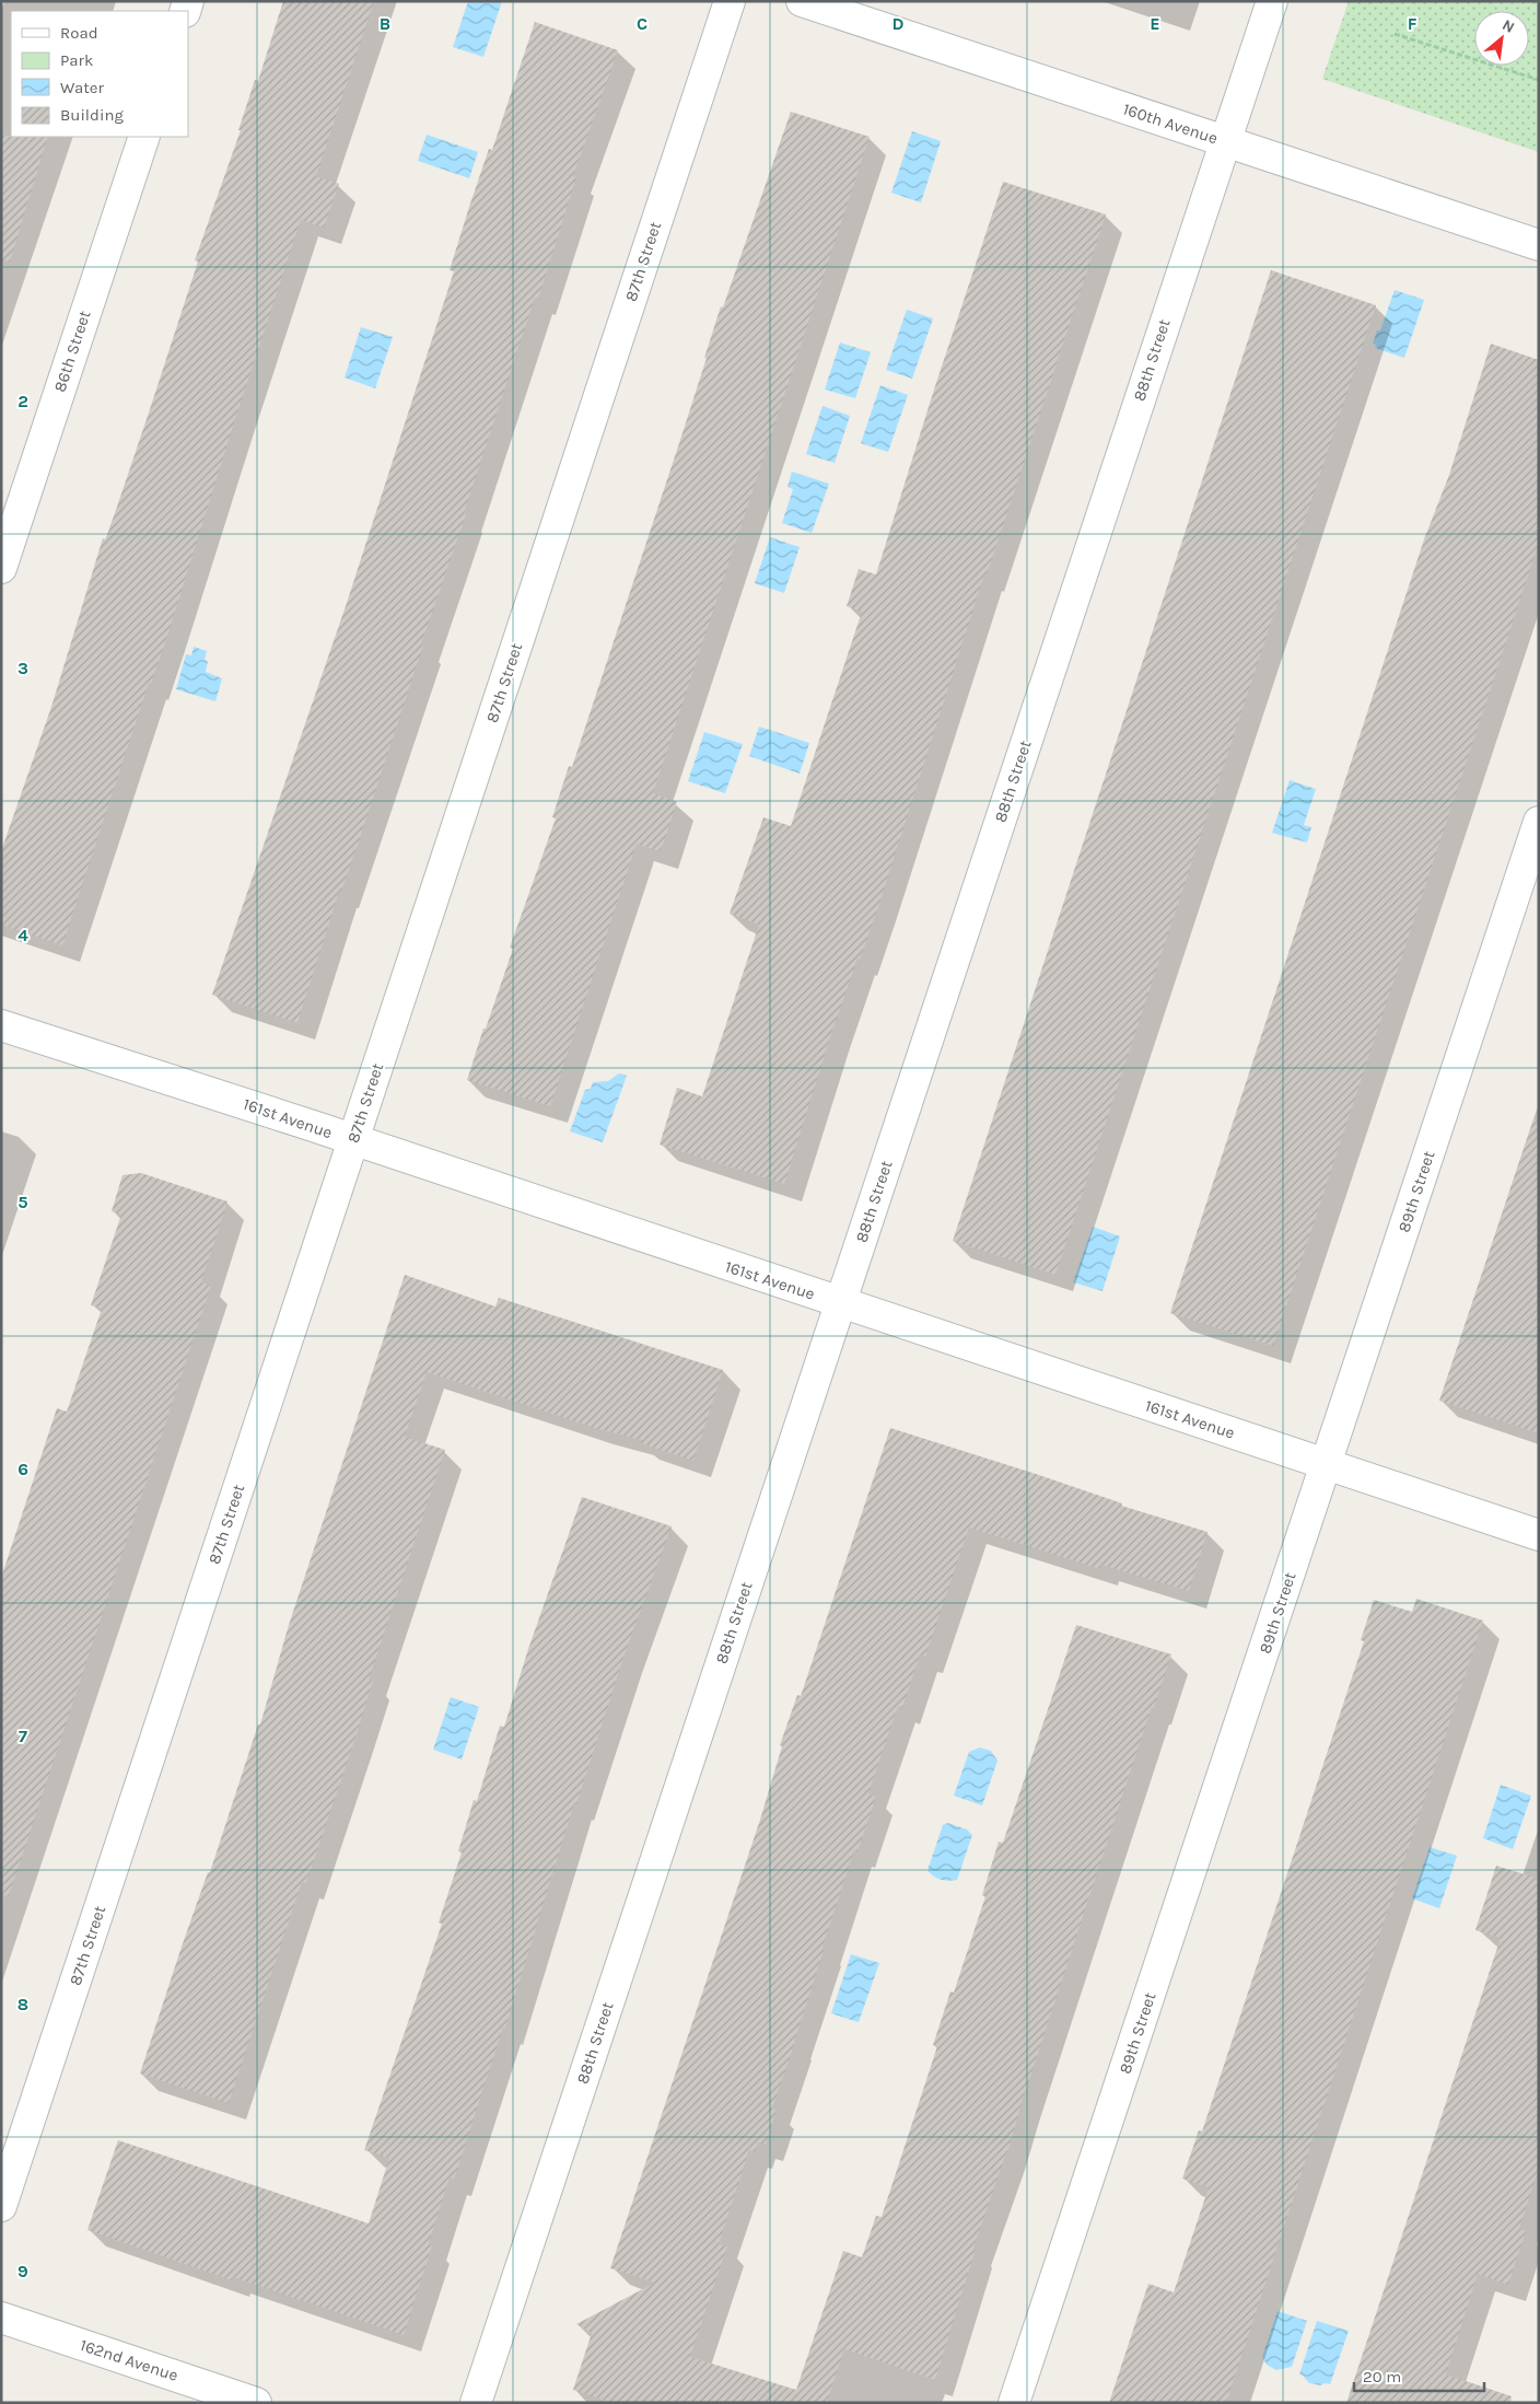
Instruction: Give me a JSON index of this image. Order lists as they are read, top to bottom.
{
  "streets": {
    "street": [
      "160th Avenue",
      "87th Street",
      "86th Street",
      "88th Street",
      "161st Avenue",
      "89th Street",
      "162nd Avenue"
    ]
  },
  "crossings": [
    ["160th Avenue", "88th Street"],
    ["87th Street", "161st Avenue"],
    ["88th Street", "161st Avenue"],
    ["161st Avenue", "89th Street"]
  ],
  "legend": [
    "Road",
    "Park",
    "Water",
    "Building"
  ],
  "scale_bar": "20 m",
  "north": "top right",
  "grid": {
    "columns": [
      "B",
      "C",
      "D",
      "E",
      "F"
    ],
    "rows": [
      "2",
      "3",
      "4",
      "5",
      "6",
      "7",
      "8",
      "9"
    ]
  }
}
